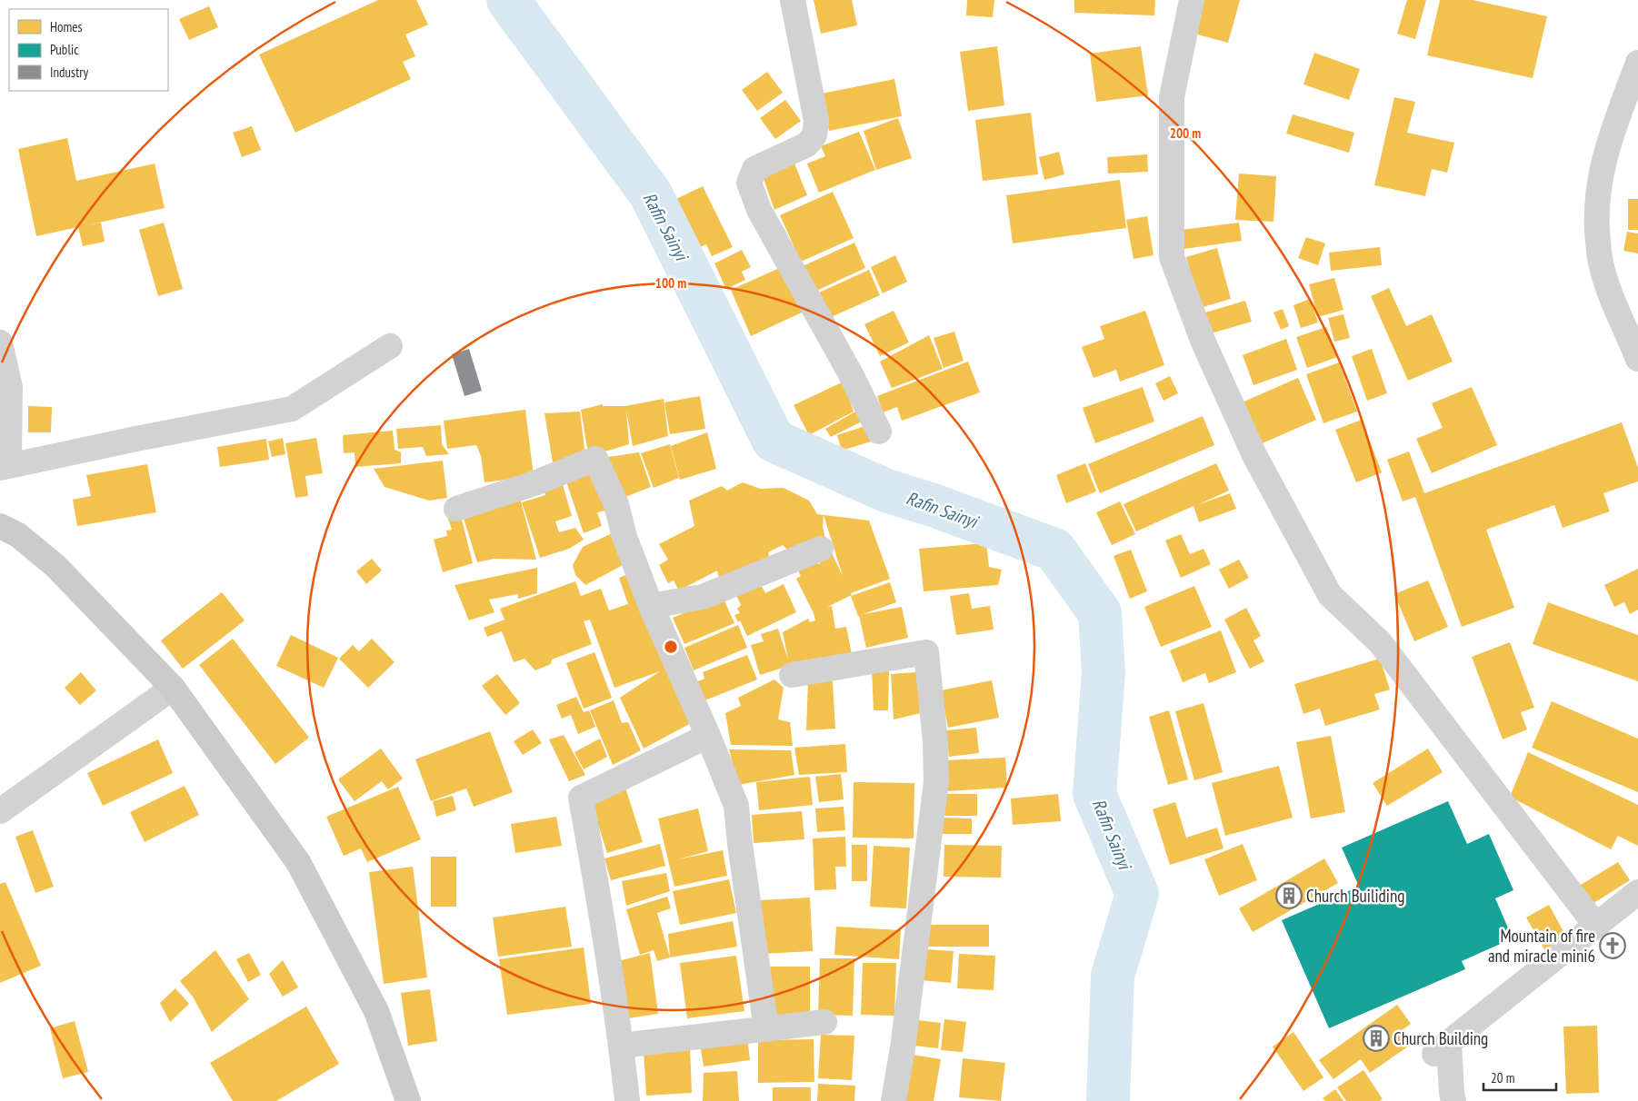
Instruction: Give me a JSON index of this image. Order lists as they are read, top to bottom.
{
  "water": ["Rafin Sainyi"],
  "places": {
    "building": ["Church Builiding", "Church Building"],
    "church": ["Mountain of fire and miracle mini6"]
  },
  "legend": ["Homes", "Public", "Industry"],
  "scale_bar": "20 m",
  "rings": ["200 m", "100 m"]
}
